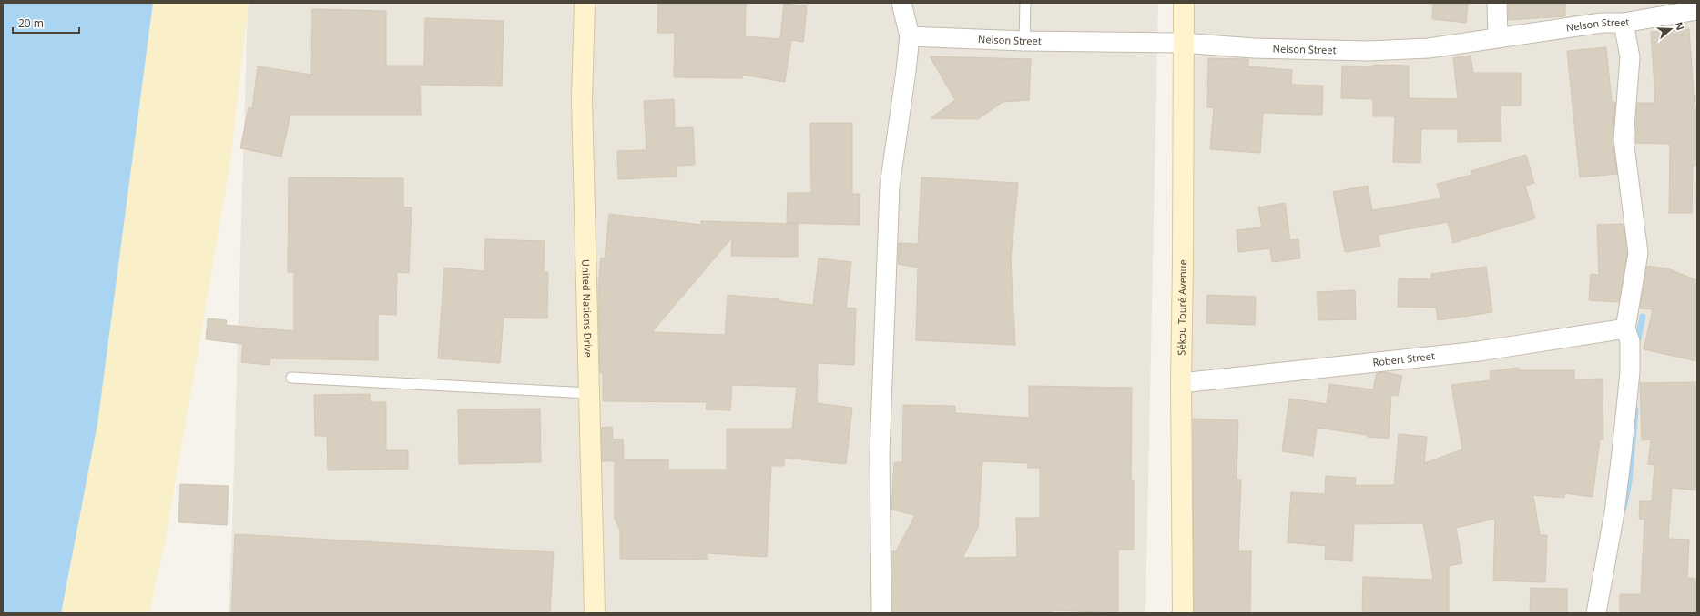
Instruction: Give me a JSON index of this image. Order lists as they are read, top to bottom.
{
  "streets": {
    "main road": ["United Nations Drive", "Sékou Touré Avenue"],
    "street": ["Nelson Street", "Robert Street"]
  },
  "crossings": [
    ["Nelson Street", "Sékou Touré Avenue"],
    ["Sékou Touré Avenue", "Robert Street"]
  ],
  "scale_bar": "20 m",
  "north": "right"
}
